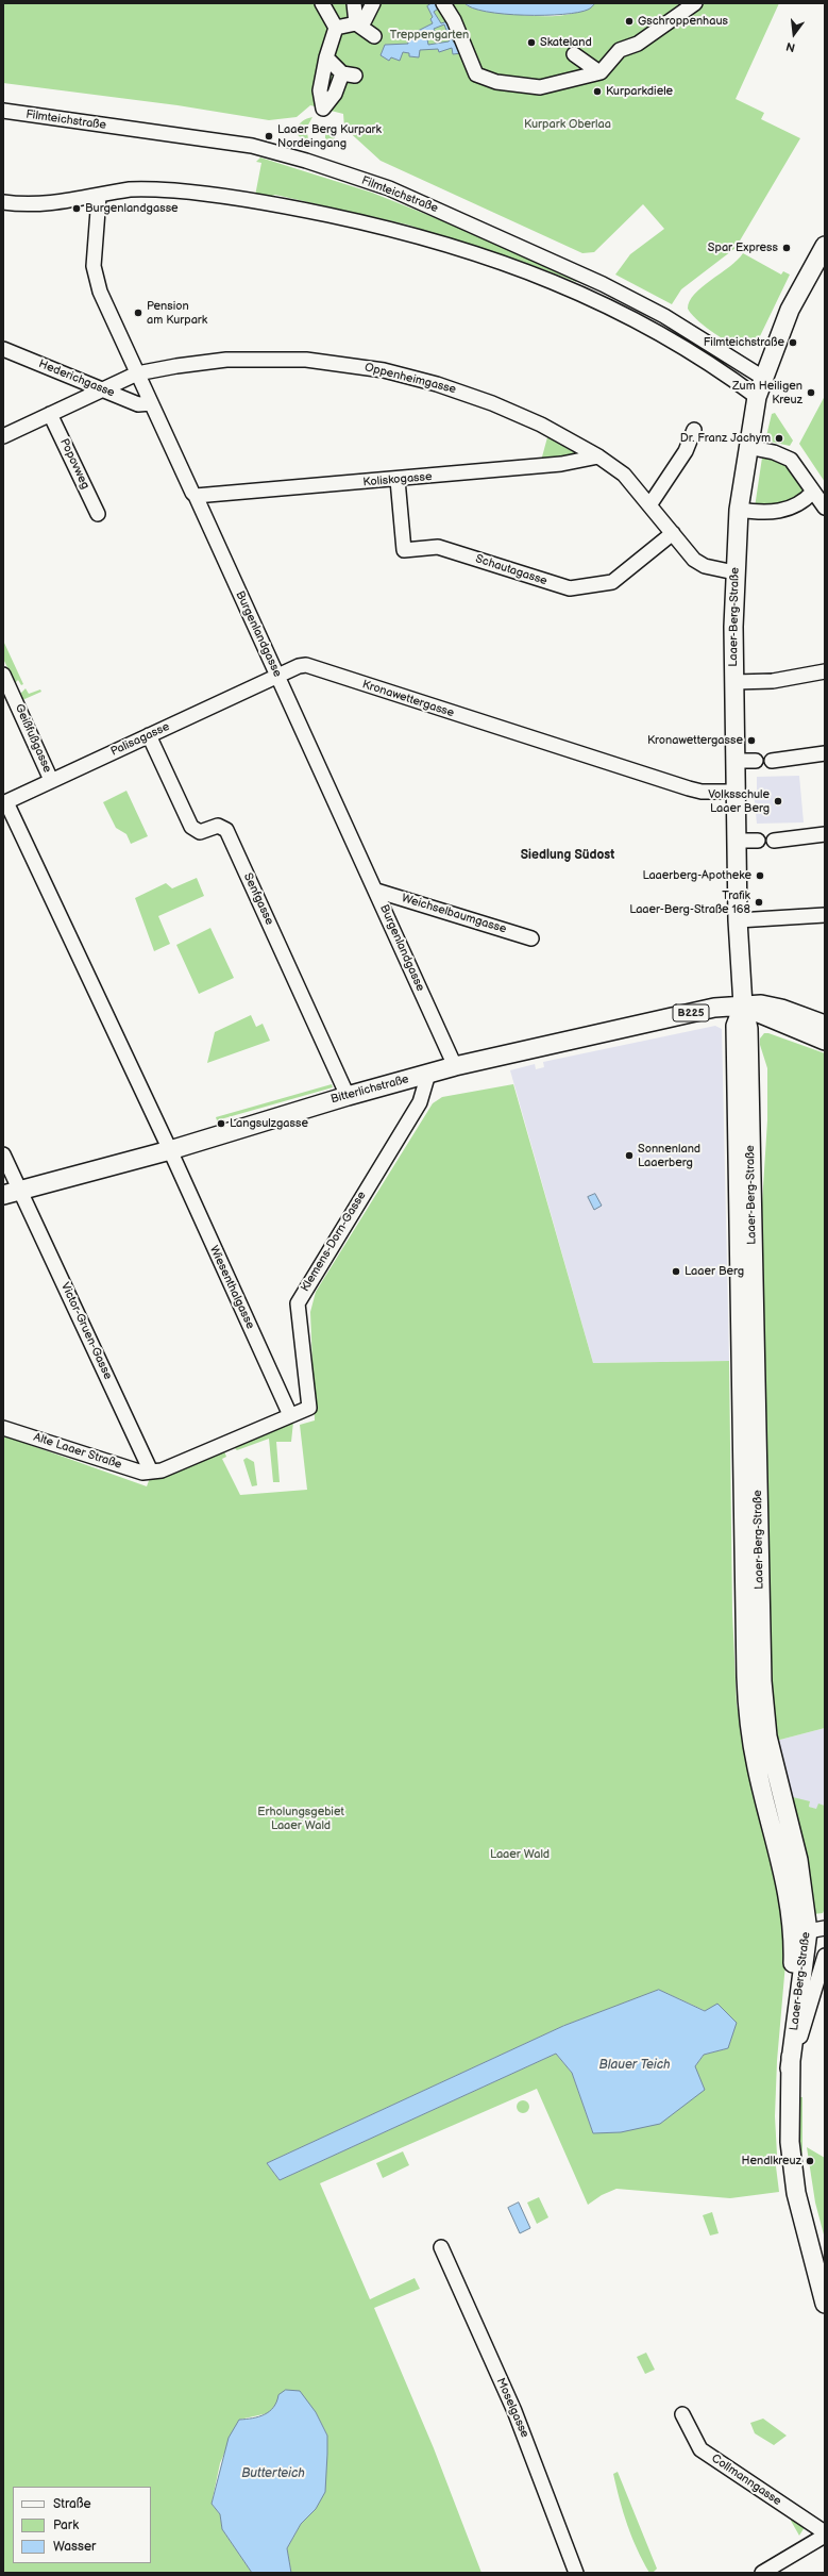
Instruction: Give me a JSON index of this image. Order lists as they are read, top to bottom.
{
  "streets": {
    "main road": ["Laaer-Berg-Straße", "B225", "Bitterlichstraße"],
    "street": [
      "Filmteichstraße",
      "Hederichgasse",
      "Oppenheimgasse",
      "Popovweg",
      "Koliskogasse",
      "Schautagasse",
      "Burgenlandgasse",
      "Kronawettergasse",
      "Geißfußgasse",
      "Palisagasse",
      "Senfgasse",
      "Weichselbaumgasse",
      "Klemens-Dorn-Gasse",
      "Wiesenthalgasse",
      "Victor-Gruen-Gasse",
      "Alte Laaer Straße",
      "Moselgasse",
      "Collmanngasse"
    ]
  },
  "crossings": [
    ["Filmteichstraße", "Laaer-Berg-Straße"],
    ["Hederichgasse", "Oppenheimgasse"],
    ["Hederichgasse", "Burgenlandgasse"],
    ["Oppenheimgasse", "Popovweg"],
    ["Oppenheimgasse", "Koliskogasse"],
    ["Oppenheimgasse", "Schautagasse"],
    ["Oppenheimgasse", "Laaer-Berg-Straße"],
    ["Oppenheimgasse", "Burgenlandgasse"],
    ["Koliskogasse", "Schautagasse"],
    ["Koliskogasse", "Burgenlandgasse"],
    ["Laaer-Berg-Straße", "Kronawettergasse"],
    ["Laaer-Berg-Straße", "B225"],
    ["Laaer-Berg-Straße", "Bitterlichstraße"],
    ["Burgenlandgasse", "Kronawettergasse"],
    ["Burgenlandgasse", "Palisagasse"],
    ["Burgenlandgasse", "Weichselbaumgasse"],
    ["Burgenlandgasse", "Bitterlichstraße"],
    ["Kronawettergasse", "Palisagasse"],
    ["Geißfußgasse", "Palisagasse"],
    ["Palisagasse", "Senfgasse"],
    ["Senfgasse", "Bitterlichstraße"],
    ["B225", "Bitterlichstraße"],
    ["Bitterlichstraße", "Klemens-Dorn-Gasse"],
    ["Bitterlichstraße", "Wiesenthalgasse"],
    ["Bitterlichstraße", "Victor-Gruen-Gasse"],
    ["Klemens-Dorn-Gasse", "Wiesenthalgasse"],
    ["Klemens-Dorn-Gasse", "Victor-Gruen-Gasse"],
    ["Klemens-Dorn-Gasse", "Alte Laaer Straße"],
    ["Victor-Gruen-Gasse", "Alte Laaer Straße"]
  ],
  "districts": ["Siedlung Südost"],
  "water": ["Blauer Teich", "Butterteich"],
  "parks": [
    "Treppengarten",
    "Kurpark Oberlaa",
    "Erholungsgebiet Laaer Wald",
    "Laaer Wald"
  ],
  "places": [
    "Gschroppenhaus",
    "Skateland",
    "Kurparkdiele",
    "Laaer Berg Kurpark Nordeingang",
    "Burgenlandgasse",
    "Spar Express",
    "Pension am Kurpark",
    "Filmteichstraße",
    "Zum Heiligen Kreuz",
    "Dr. Franz Jachym",
    "Kronawettergasse",
    "Volksschule Laaer Berg",
    "Laaerberg-Apotheke",
    "Trafik Laaer-Berg-Straße 168",
    "Langsulzgasse",
    "Sonnenland Laaerberg",
    "Laaer Berg",
    "Hendlkreuz"
  ],
  "legend": ["Straße", "Park", "Wasser"],
  "north": "bottom"
}
